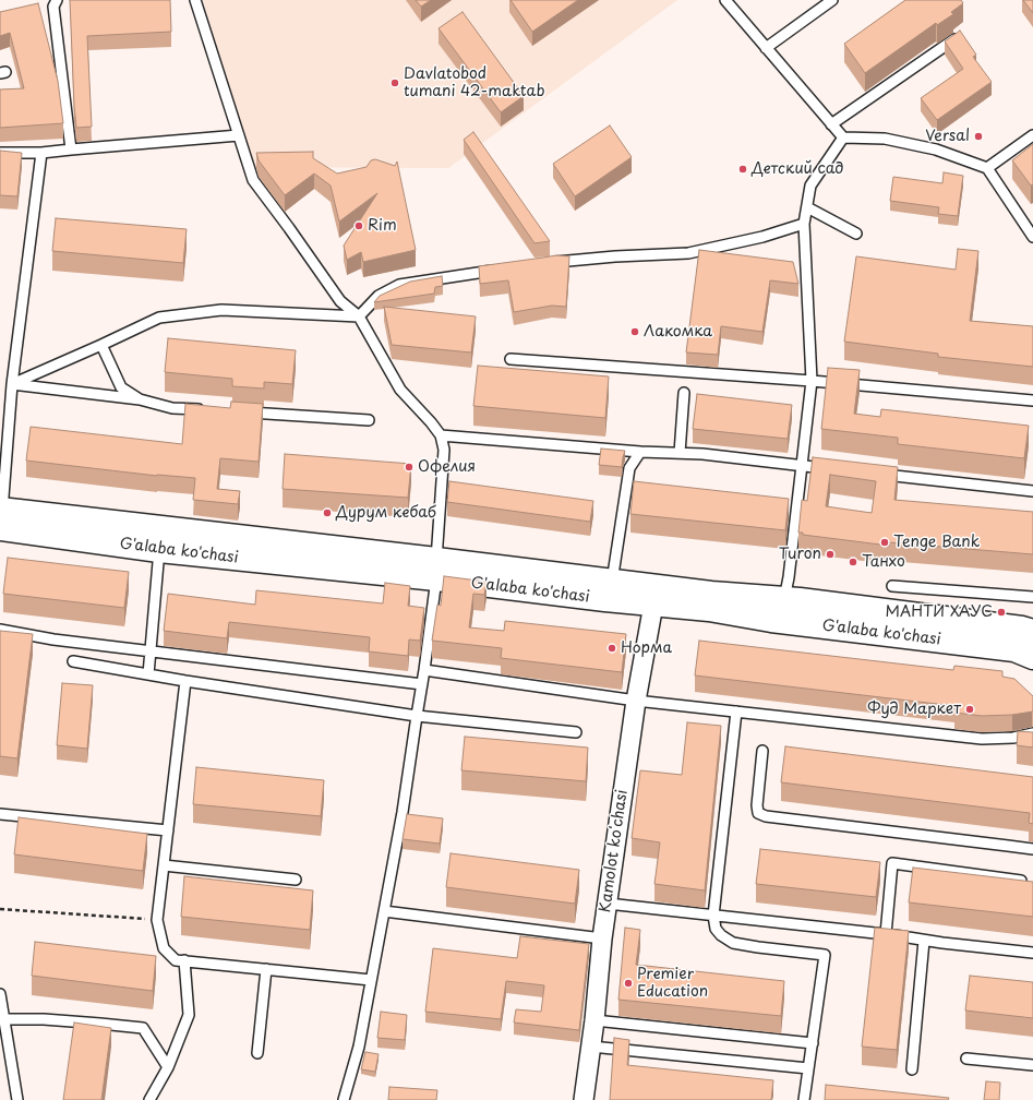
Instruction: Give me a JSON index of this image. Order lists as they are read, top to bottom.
{
  "streets": {
    "main road": ["G'alaba ko'chasi"],
    "street": ["Kamolot koʻchasi"]
  },
  "crossings": [
    ["G'alaba ko'chasi", "Kamolot koʻchasi"]
  ],
  "places": [
    "Davlatobod tumani 42-maktab",
    "Versal",
    "Детский сад",
    "Rim",
    "Лакомка",
    "Офелия",
    "Дурум кебаб",
    "Tenge Bank",
    "Turon",
    "Танхо",
    "МАНТИ ХАУС",
    "Норма",
    "Фуд Маркет",
    "Premier Education"
  ]
}
